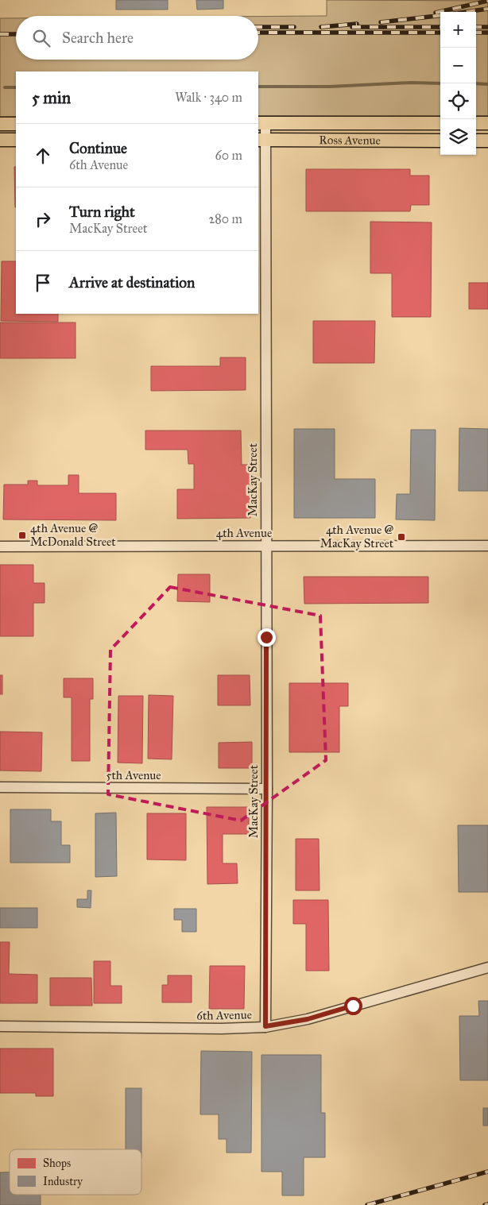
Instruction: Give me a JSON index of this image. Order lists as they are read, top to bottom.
{
  "streets": {
    "main road": ["Ross Avenue"],
    "street": [
      "MacKay Street",
      "4th Avenue",
      "5th Avenue",
      "6th Avenue"
    ]
  },
  "crossings": [
    ["Ross Avenue", "MacKay Street"],
    ["MacKay Street", "4th Avenue"],
    ["MacKay Street", "5th Avenue"],
    ["MacKay Street", "6th Avenue"]
  ],
  "places": {
    "transit": ["4th Avenue @ McDonald Street", "4th Avenue @ MacKay Street"]
  },
  "legend": ["Shops", "Industry"],
  "page": {
    "map_buttons": ["+", "−"],
    "search": "Search here",
    "heading": ["5 min", "Walk · 340 m"],
    "list": [
      ["Continue", "6th Avenue", "60 m"],
      ["Turn right", "MacKay Street", "280 m"],
      "Arrive at destination"
    ]
  }
}
